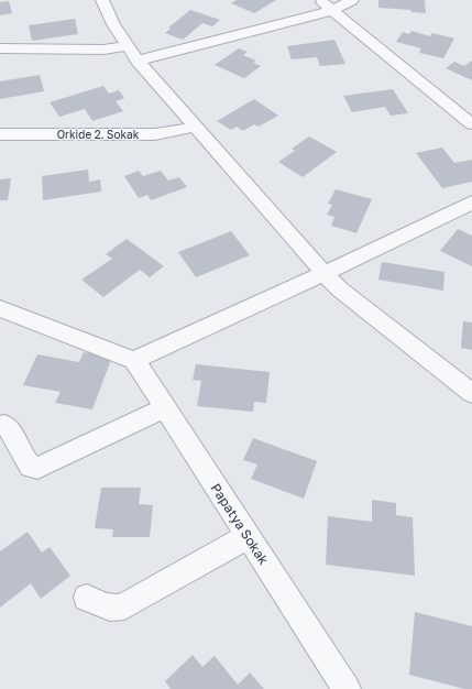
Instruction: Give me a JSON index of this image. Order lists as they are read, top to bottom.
{
  "streets": {
    "street": ["Orkide 2. Sokak", "Papatya Sokak"]
  }
}
